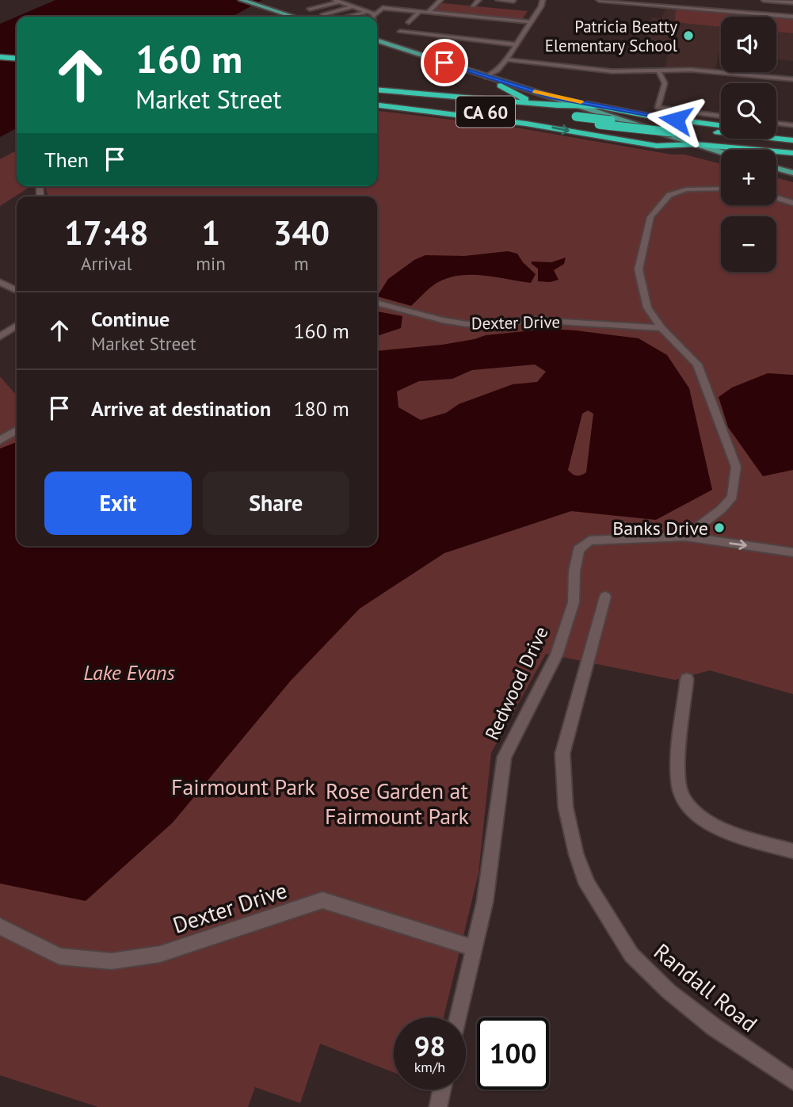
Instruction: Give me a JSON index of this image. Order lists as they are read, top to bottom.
{
  "streets": {
    "highway": ["CA 60"],
    "street": ["Dexter Drive", "Redwood Drive", "Randall Road"]
  },
  "crossings": [
    ["Dexter Drive", "Redwood Drive"]
  ],
  "water": ["Lake Evans"],
  "parks": ["Fairmount Park", "Rose Garden at Fairmount Park"],
  "places": ["Patricia Beatty Elementary School", "Banks Drive"],
  "page": {
    "map_buttons": ["+", "−"],
    "turn": ["160 m", "Market Street"],
    "then": "Then",
    "eta": [
      "17:48",
      "Arrival",
      "1",
      "min",
      "340",
      "m"
    ],
    "list": [
      {
        "name": "Continue",
        "note": "Market Street",
        "value": "160 m"
      },
      {
        "name": "Arrive at destination",
        "value": "180 m"
      }
    ],
    "buttons": ["Exit", "Share"],
    "speed": "98 km/h",
    "limit": "100"
  }
}
